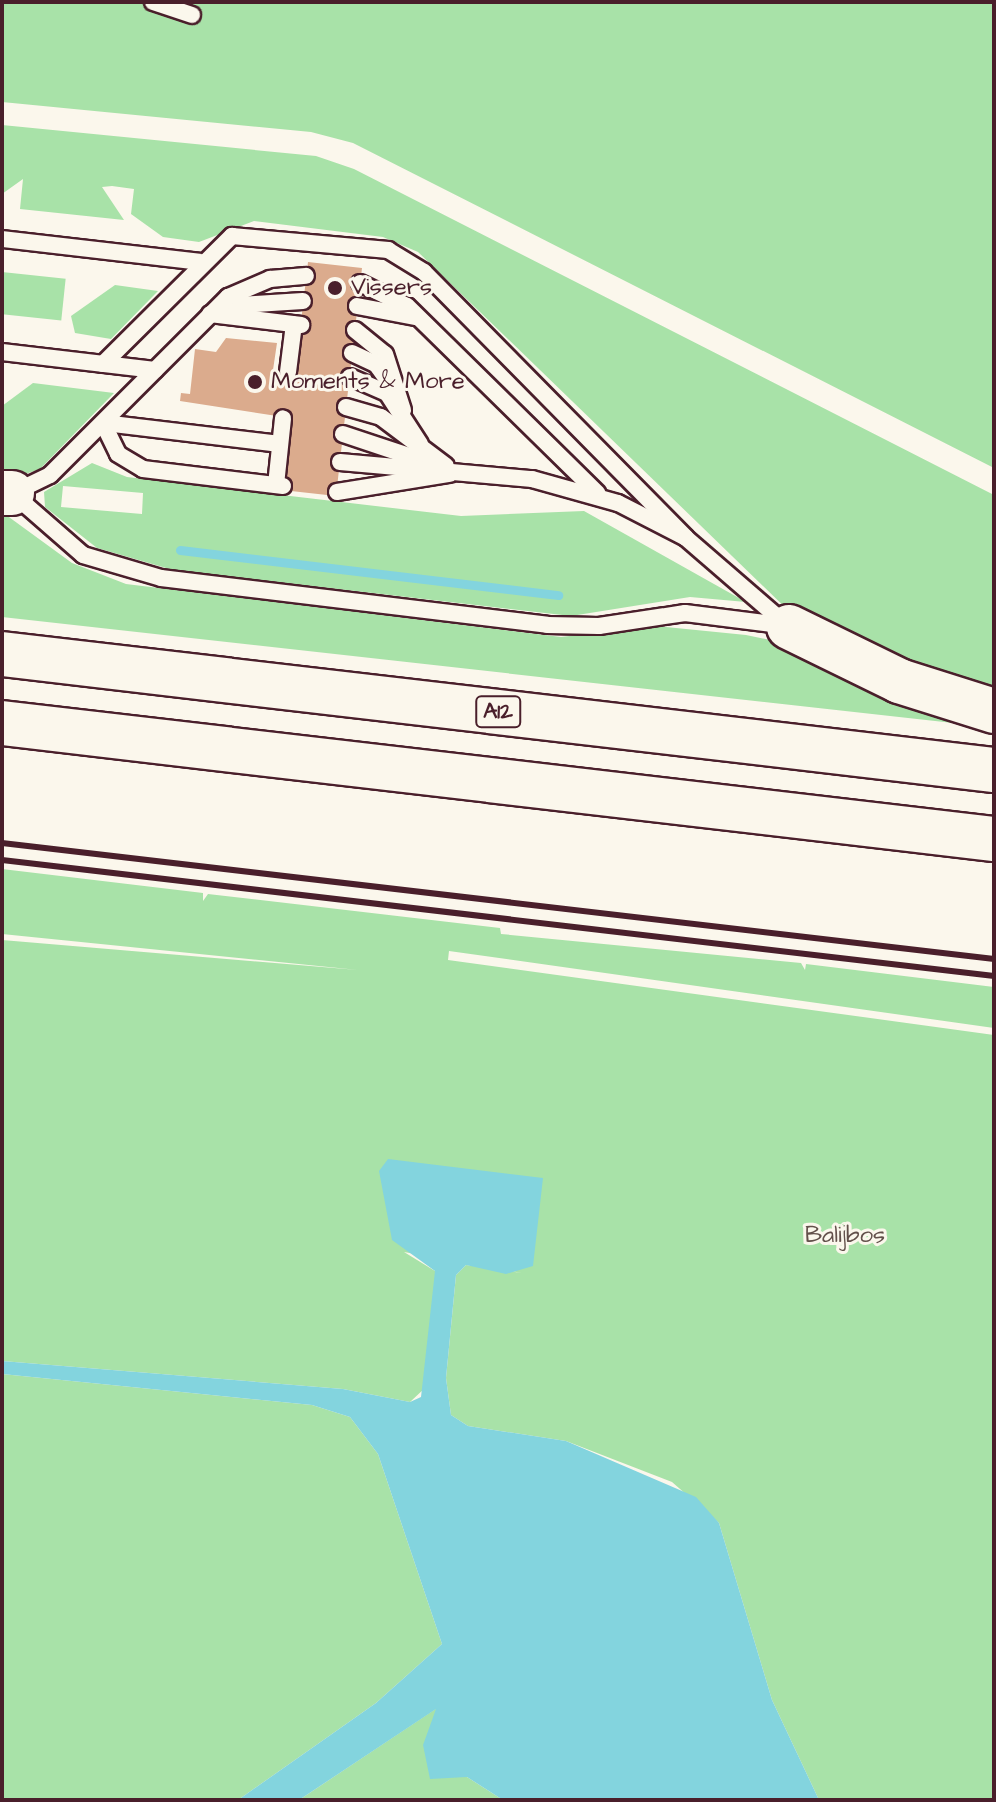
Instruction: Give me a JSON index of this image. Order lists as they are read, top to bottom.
{
  "streets": {
    "highway": ["A12"]
  },
  "parks": ["Balijbos"],
  "places": ["Vissers", "Moments & More"]
}
